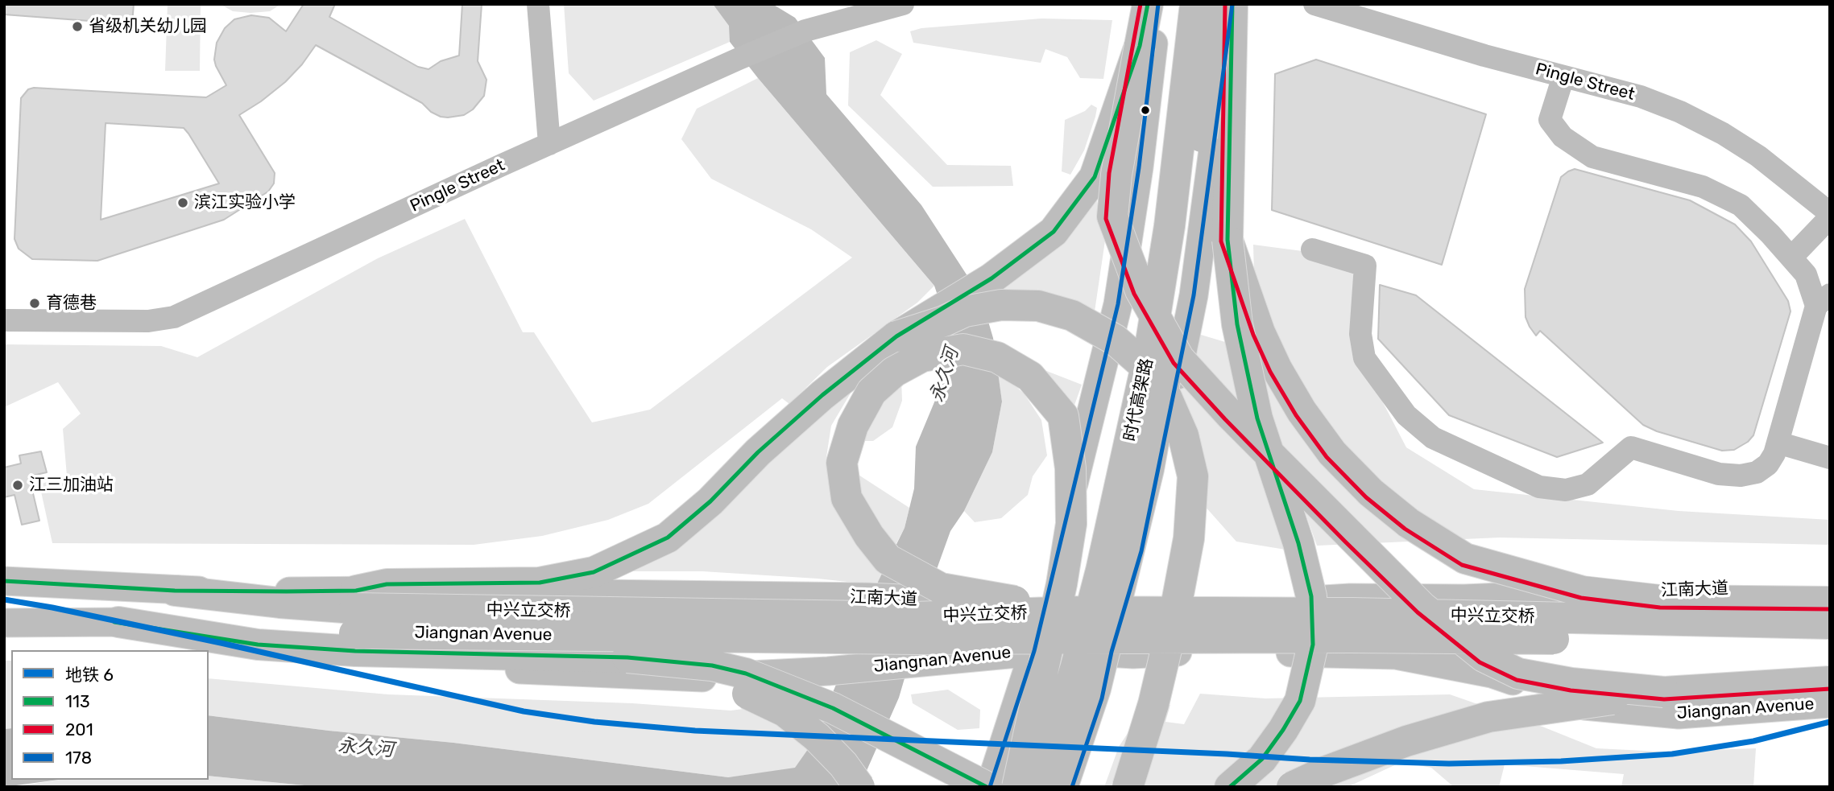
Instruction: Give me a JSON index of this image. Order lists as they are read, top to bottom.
{
  "streets": {
    "highway": ["时代高架路", "中兴立交桥", "Jiangnan Avenue"],
    "main road": ["江南大道"],
    "street": ["Pingle Street"]
  },
  "crossings": [
    ["江南大道", "中兴立交桥"],
    ["江南大道", "Jiangnan Avenue"],
    ["中兴立交桥", "Jiangnan Avenue"]
  ],
  "water": ["永久河"],
  "places": [
    "省级机关幼儿园",
    "滨江实验小学",
    "育德巷",
    "江三加油站"
  ],
  "lines": [
    "transit line 113",
    "transit line 201",
    "transit line 178",
    "metro line 6"
  ],
  "legend": [
    "地铁 6",
    "113",
    "201",
    "178"
  ]
}
